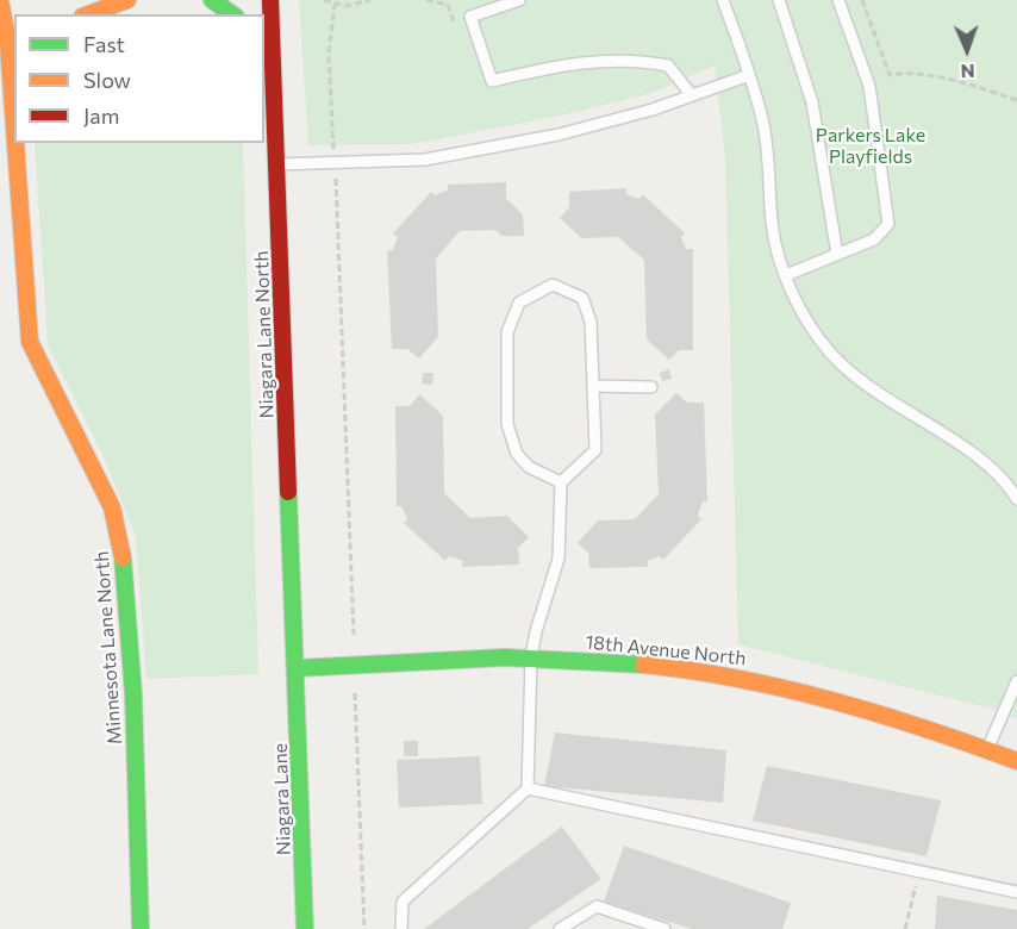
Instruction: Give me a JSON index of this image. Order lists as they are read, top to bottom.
{
  "streets": {
    "street": [
      "Niagara Lane North",
      "Minnesota Lane North",
      "18th Avenue North",
      "Niagara Lane"
    ]
  },
  "crossings": [
    ["Niagara Lane North", "18th Avenue North"],
    ["Niagara Lane North", "Niagara Lane"],
    ["18th Avenue North", "Niagara Lane"]
  ],
  "parks": ["Parkers Lake Playfields"],
  "legend": ["Fast", "Slow", "Jam"],
  "north": "bottom"
}
